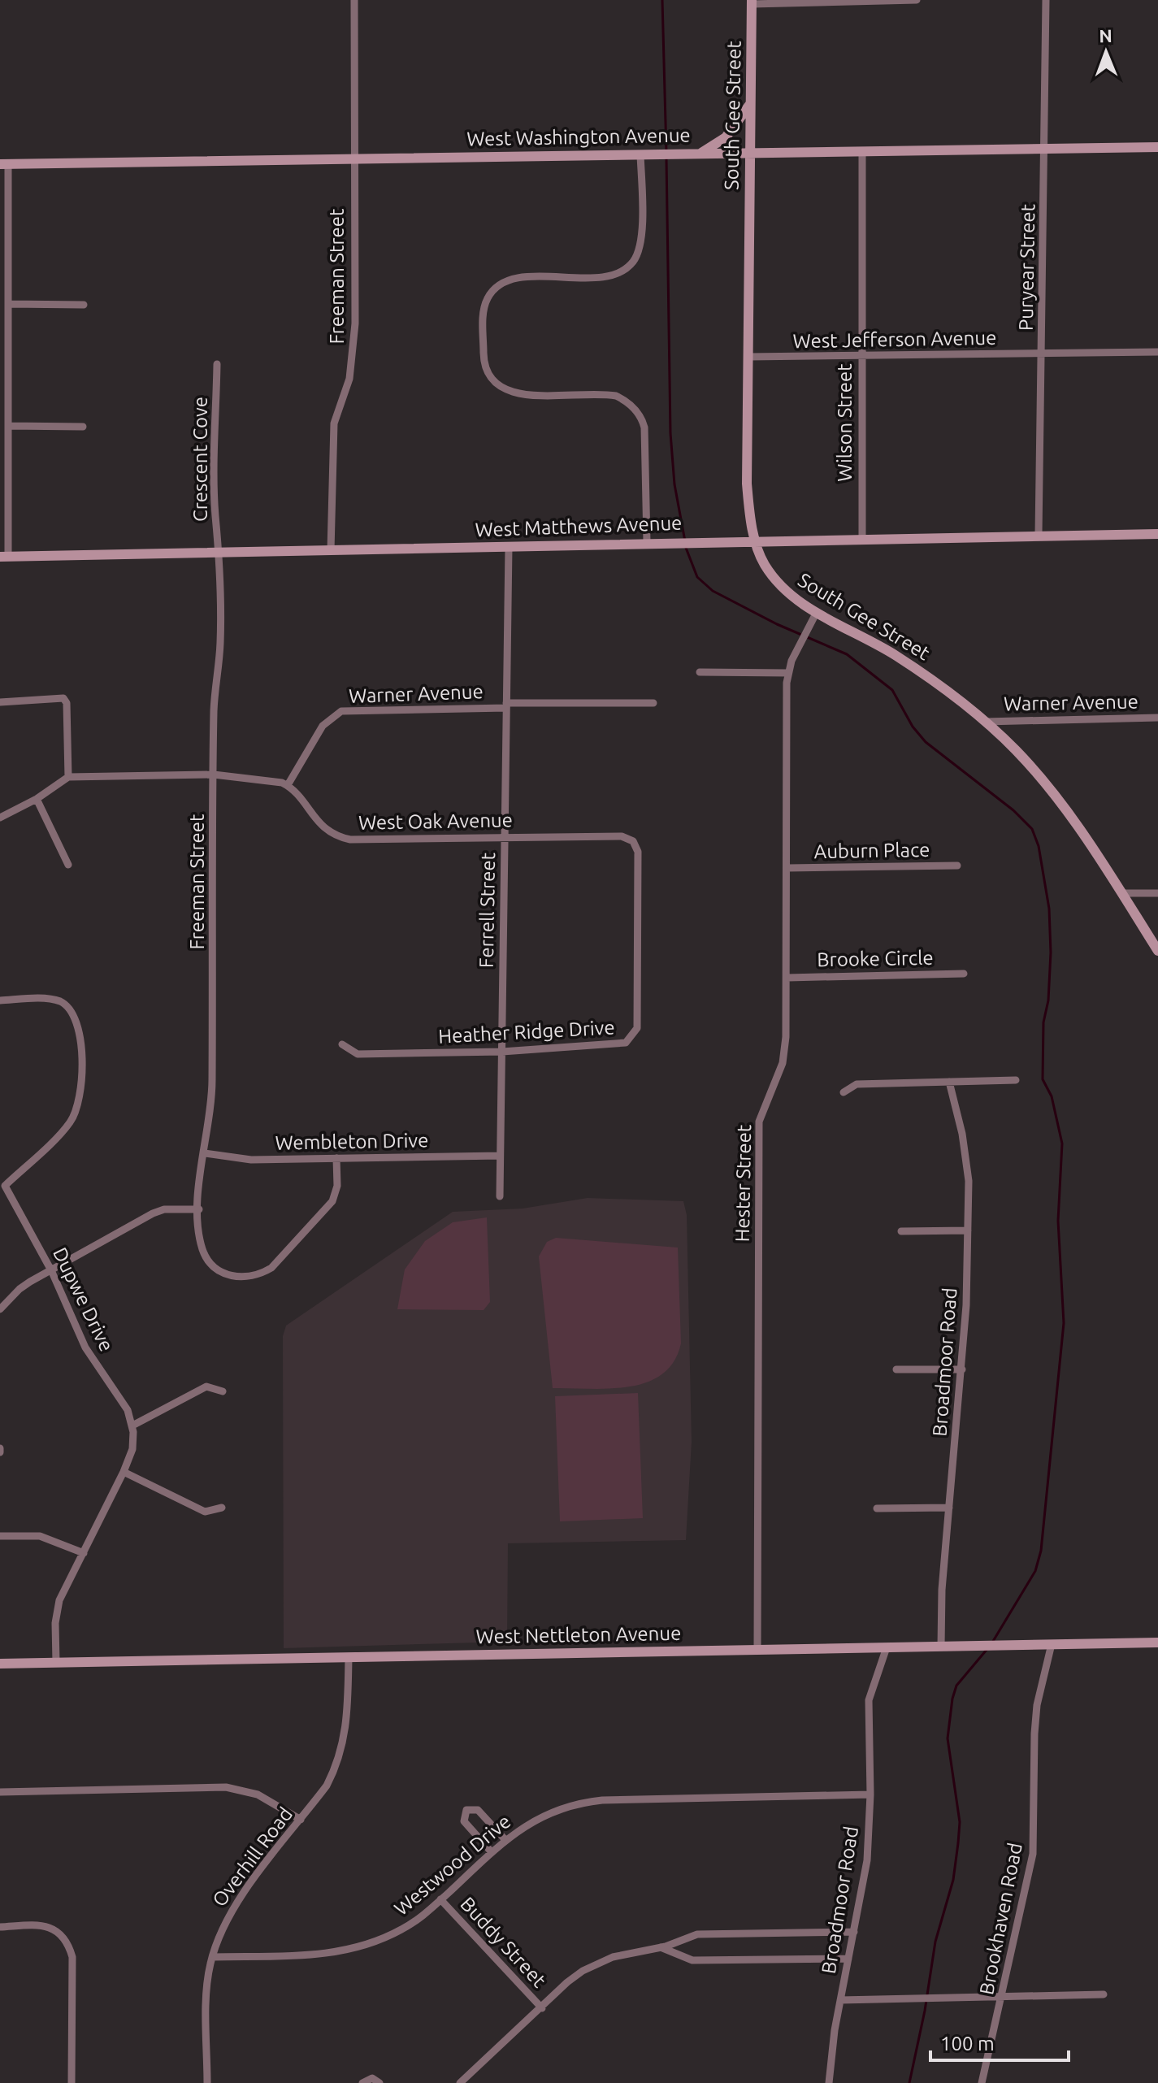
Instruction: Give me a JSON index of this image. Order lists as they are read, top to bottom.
{
  "streets": {
    "street": [
      "South Gee Street",
      "West Washington Avenue",
      "Puryear Street",
      "Freeman Street",
      "West Jefferson Avenue",
      "Wilson Street",
      "Crescent Cove",
      "West Matthews Avenue",
      "Warner Avenue",
      "West Oak Avenue",
      "Auburn Place",
      "Ferrell Street",
      "Brooke Circle",
      "Heather Ridge Drive",
      "Wembleton Drive",
      "Hester Street",
      "Dupwe Drive",
      "Broadmoor Road",
      "West Nettleton Avenue",
      "Overhill Road",
      "Westwood Drive",
      "Brookhaven Road",
      "Buddy Street"
    ]
  },
  "crossings": [
    ["South Gee Street", "West Washington Avenue"],
    ["South Gee Street", "West Jefferson Avenue"],
    ["South Gee Street", "West Matthews Avenue"],
    ["South Gee Street", "Warner Avenue"],
    ["South Gee Street", "Hester Street"],
    ["West Washington Avenue", "Puryear Street"],
    ["West Washington Avenue", "Freeman Street"],
    ["West Washington Avenue", "Wilson Street"],
    ["Puryear Street", "West Jefferson Avenue"],
    ["Puryear Street", "West Matthews Avenue"],
    ["Freeman Street", "Crescent Cove"],
    ["Freeman Street", "West Matthews Avenue"],
    ["Freeman Street", "Wembleton Drive"],
    ["West Jefferson Avenue", "Wilson Street"],
    ["Wilson Street", "West Matthews Avenue"],
    ["Crescent Cove", "West Matthews Avenue"],
    ["West Matthews Avenue", "Ferrell Street"],
    ["Warner Avenue", "West Oak Avenue"],
    ["Warner Avenue", "Ferrell Street"],
    ["West Oak Avenue", "Ferrell Street"],
    ["West Oak Avenue", "Heather Ridge Drive"],
    ["Auburn Place", "Hester Street"],
    ["Ferrell Street", "Heather Ridge Drive"],
    ["Ferrell Street", "Wembleton Drive"],
    ["Brooke Circle", "Hester Street"],
    ["Hester Street", "West Nettleton Avenue"],
    ["Broadmoor Road", "West Nettleton Avenue"],
    ["Broadmoor Road", "Westwood Drive"],
    ["West Nettleton Avenue", "Overhill Road"],
    ["West Nettleton Avenue", "Brookhaven Road"],
    ["Overhill Road", "Westwood Drive"],
    ["Westwood Drive", "Buddy Street"]
  ],
  "scale_bar": "100 m",
  "north": "top"
}
